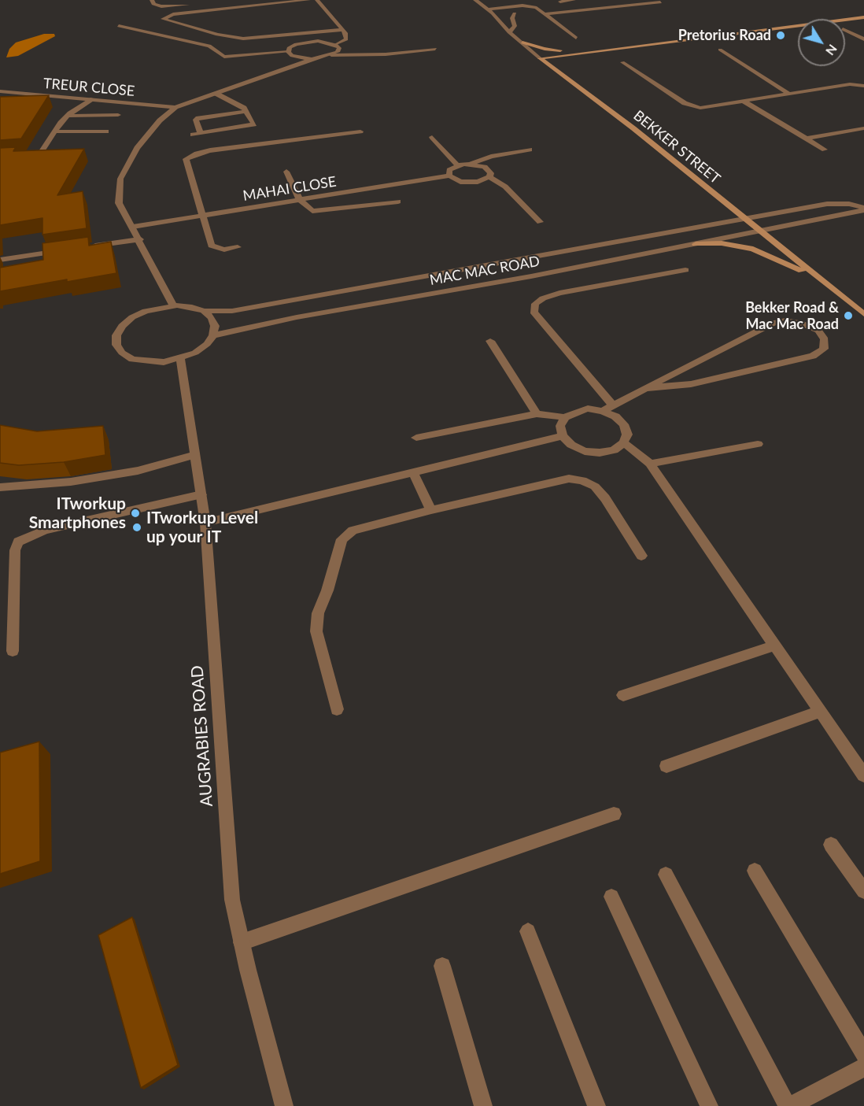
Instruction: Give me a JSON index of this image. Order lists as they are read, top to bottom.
{
  "streets": {
    "street": [
      "TREUR CLOSE",
      "BEKKER STREET",
      "MAHAI CLOSE",
      "MAC MAC ROAD",
      "AUGRABIES ROAD"
    ]
  },
  "crossings": [
    ["BEKKER STREET", "MAC MAC ROAD"],
    ["MAC MAC ROAD", "AUGRABIES ROAD"]
  ],
  "places": [
    "Pretorius Road",
    "Bekker Road & Mac Mac Road",
    "ITworkup Smartphones",
    "ITworkup Level up your IT"
  ],
  "north": "bottom right"
}
